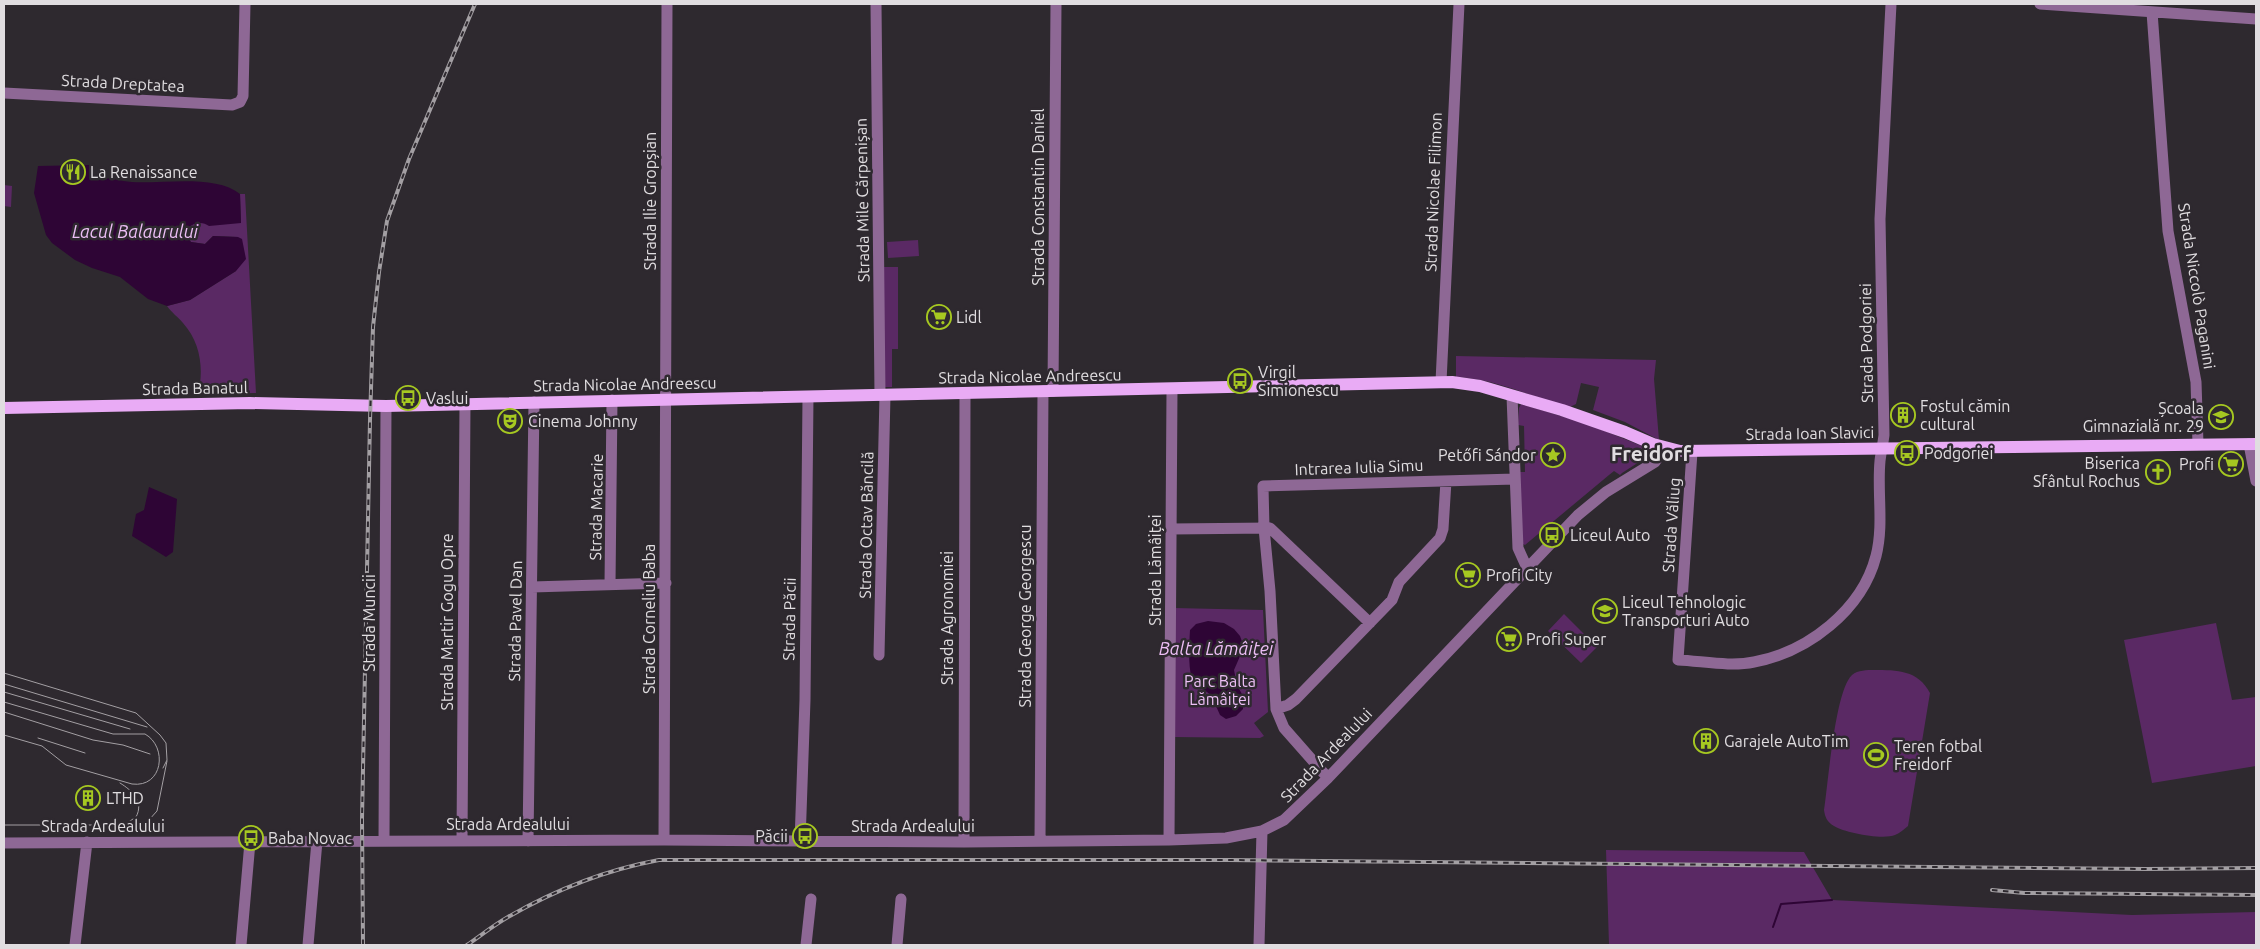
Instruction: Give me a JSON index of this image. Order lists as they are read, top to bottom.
{
  "streets": {
    "main road": ["Strada Nicolae Andreescu", "Strada Banatul", "Strada Ioan Slavici"],
    "street": [
      "Strada Dreptatea",
      "Strada Nicolae Filimon",
      "Strada Constantin Daniel",
      "Strada Mile Cărpenișan",
      "Strada Ilie Gropșian",
      "Strada Niccolò Paganini",
      "Strada Podgoriei",
      "Intrarea Iulia Simu",
      "Strada Macarie",
      "Strada Octav Băncilă",
      "Strada Văliug",
      "Strada Lămâiței",
      "Strada George Georgescu",
      "Strada Agronomiei",
      "Strada Corneliu Baba",
      "Strada Păcii",
      "Strada Pavel Dan",
      "Strada Martir Gogu Opre",
      "Strada Muncii",
      "Strada Ardealului"
    ]
  },
  "crossings": [
    ["Strada Nicolae Filimon", "Strada Nicolae Andreescu"],
    ["Strada Constantin Daniel", "Strada Nicolae Andreescu"],
    ["Strada Constantin Daniel", "Strada George Georgescu"],
    ["Strada Mile Cărpenișan", "Strada Nicolae Andreescu"],
    ["Strada Mile Cărpenișan", "Strada Octav Băncilă"],
    ["Strada Ilie Gropșian", "Strada Nicolae Andreescu"],
    ["Strada Ilie Gropșian", "Strada Corneliu Baba"],
    ["Strada Niccolò Paganini", "Strada Ioan Slavici"],
    ["Strada Podgoriei", "Strada Ioan Slavici"],
    ["Strada Podgoriei", "Strada Văliug"],
    ["Strada Nicolae Andreescu", "Strada Banatul"],
    ["Strada Nicolae Andreescu", "Strada Ioan Slavici"],
    ["Strada Nicolae Andreescu", "Strada Macarie"],
    ["Strada Nicolae Andreescu", "Strada Octav Băncilă"],
    ["Strada Nicolae Andreescu", "Strada Lămâiței"],
    ["Strada Nicolae Andreescu", "Strada George Georgescu"],
    ["Strada Nicolae Andreescu", "Strada Agronomiei"],
    ["Strada Nicolae Andreescu", "Strada Corneliu Baba"],
    ["Strada Nicolae Andreescu", "Strada Păcii"],
    ["Strada Nicolae Andreescu", "Strada Pavel Dan"],
    ["Strada Nicolae Andreescu", "Strada Martir Gogu Opre"],
    ["Strada Nicolae Andreescu", "Strada Muncii"],
    ["Strada Nicolae Andreescu", "Strada Ardealului"],
    ["Strada Banatul", "Strada Muncii"],
    ["Strada Ioan Slavici", "Strada Văliug"],
    ["Strada Ioan Slavici", "Strada Ardealului"],
    ["Strada Lămâiței", "Strada Ardealului"],
    ["Strada George Georgescu", "Strada Ardealului"],
    ["Strada Agronomiei", "Strada Ardealului"],
    ["Strada Corneliu Baba", "Strada Ardealului"],
    ["Strada Păcii", "Strada Ardealului"],
    ["Strada Pavel Dan", "Strada Ardealului"],
    ["Strada Martir Gogu Opre", "Strada Ardealului"],
    ["Strada Muncii", "Strada Ardealului"]
  ],
  "districts": ["Freidorf"],
  "water": ["Lacul Balaurului", "Balta Lămâiței"],
  "parks": ["Parc Balta Lămâiței"],
  "places": {
    "restaurant": ["La Renaissance"],
    "supermarket": [
      "Lidl",
      "Profi",
      "Profi City",
      "Profi Super"
    ],
    "bus stop": [
      "Virgil Simionescu",
      "Vaslui",
      "Podgoriei",
      "Liceul Auto",
      "Păcii",
      "Baba Novac"
    ],
    "building": ["Fostul cămin cultural", "Garajele AutoTim", "LTHD"],
    "school or university": ["Școala Gimnazială nr. 29", "Liceul Tehnologic Transporturi Auto"],
    "theatre": ["Cinema Johnny"],
    "place": ["Petőfi Sándor"],
    "church": ["Biserica Sfântul Rochus"],
    "sports": ["Teren fotbal Freidorf"]
  }
}
